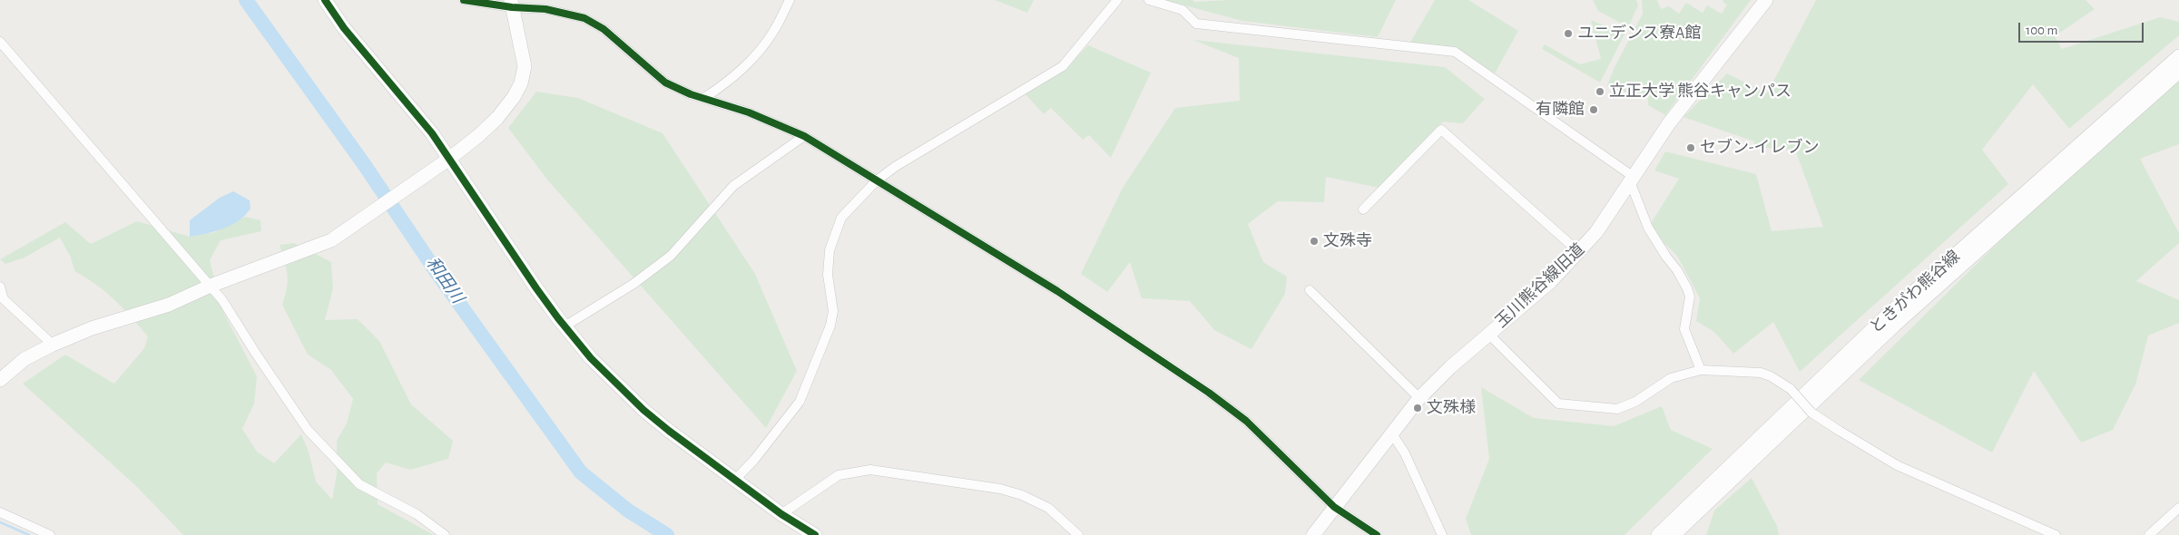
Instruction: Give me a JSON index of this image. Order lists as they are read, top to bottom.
{
  "streets": {
    "street": ["玉川熊谷線旧道", "ときがわ熊谷線"]
  },
  "water": ["和田川"],
  "places": [
    "ユニデンス寮A館",
    "立正大学 熊谷キャンパス",
    "有隣館",
    "セブン-イレブン",
    "文殊寺",
    "文殊様"
  ],
  "scale_bar": "100 m"
}
